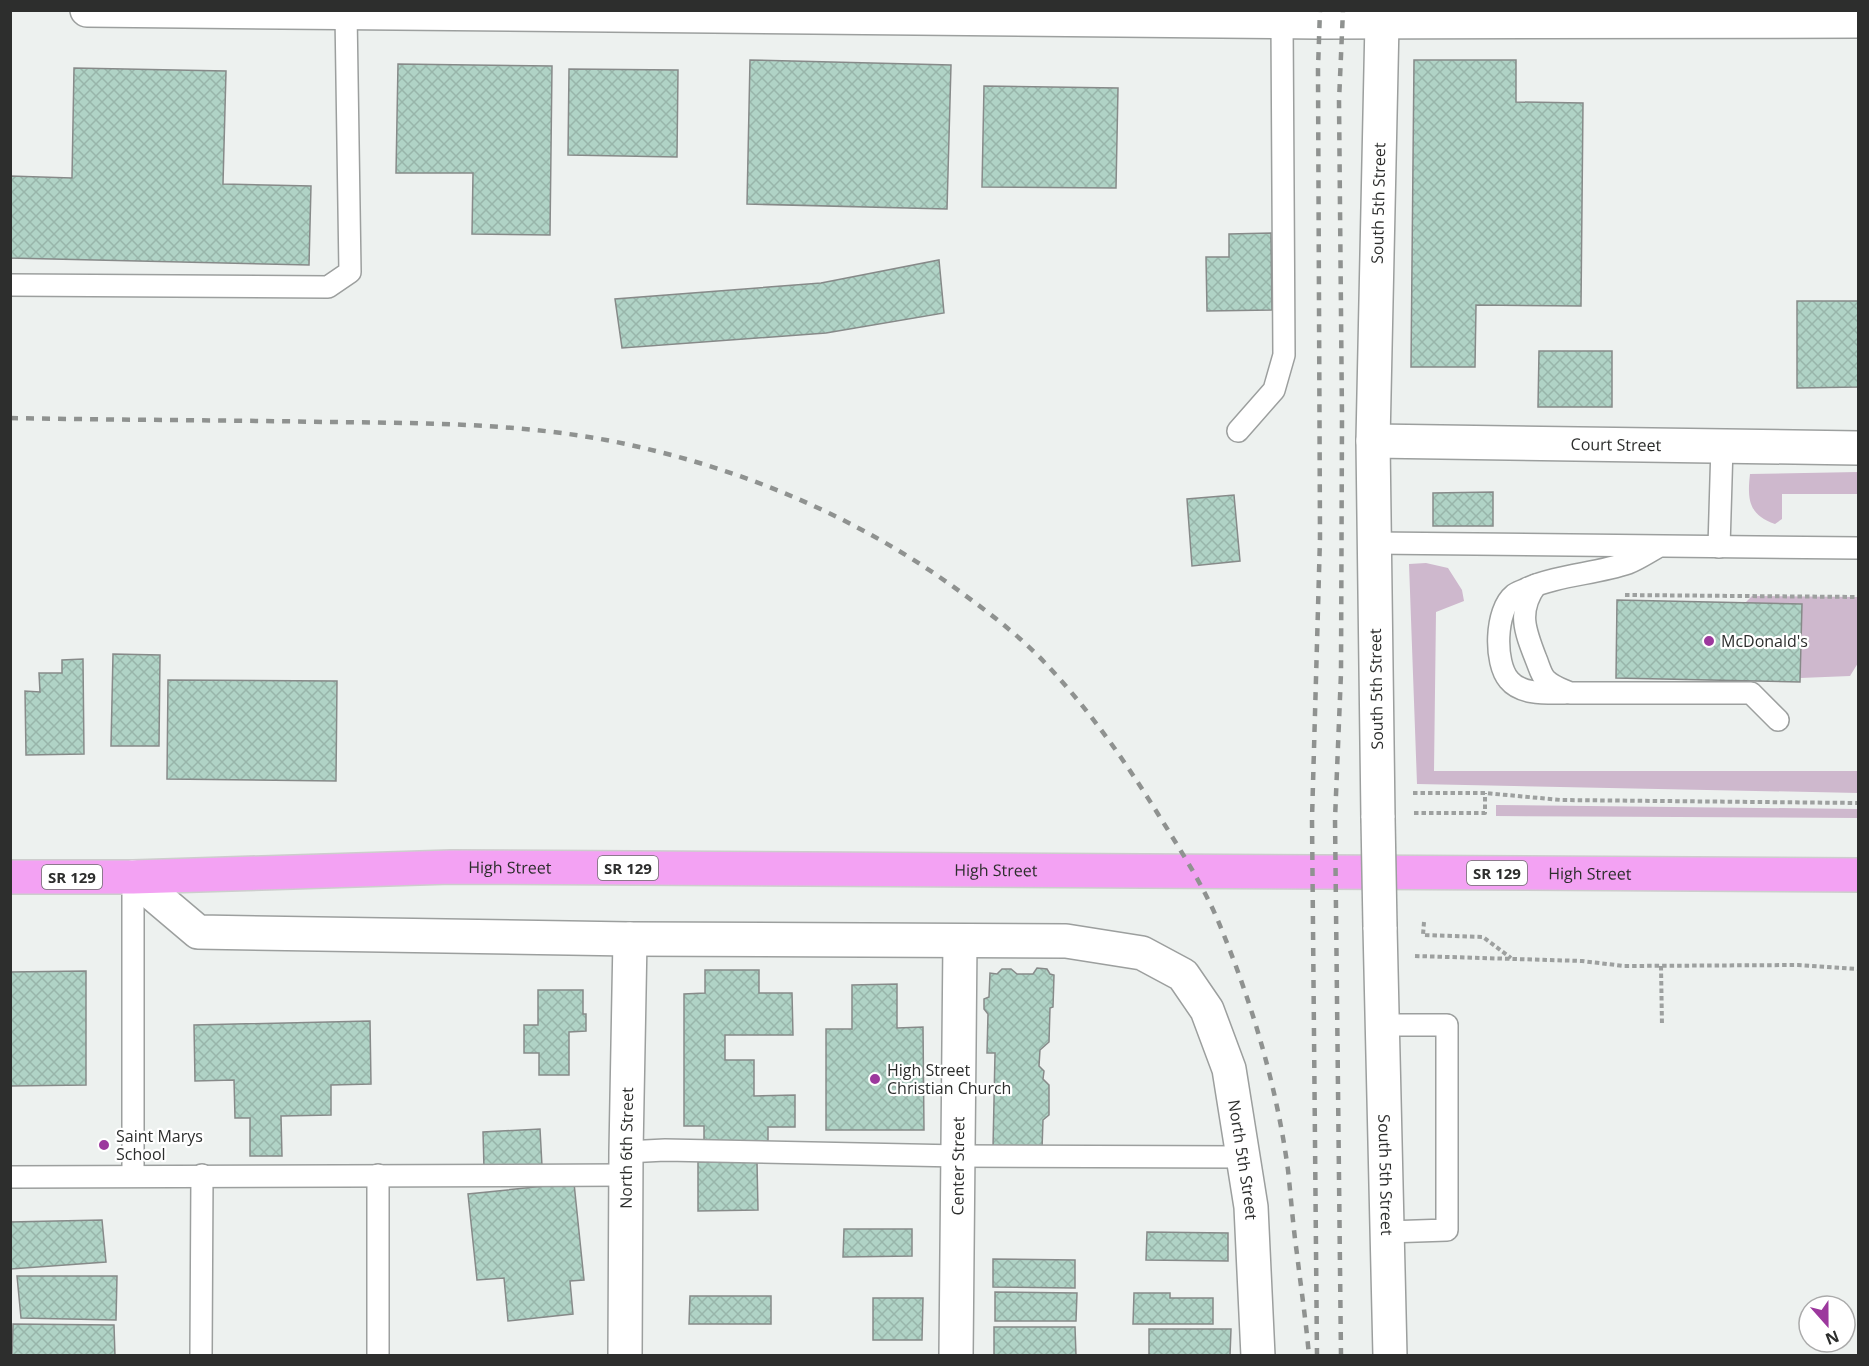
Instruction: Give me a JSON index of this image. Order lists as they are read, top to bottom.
{
  "streets": {
    "highway": ["High Street", "SR 129"],
    "street": [
      "South 5th Street",
      "Court Street",
      "North 6th Street",
      "North 5th Street",
      "Center Street"
    ]
  },
  "crossings": [
    ["South 5th Street", "Court Street"],
    ["North 5th Street", "Center Street"]
  ],
  "places": ["McDonald's", "High Street Christian Church", "Saint Marys School"],
  "north": "bottom"
}
